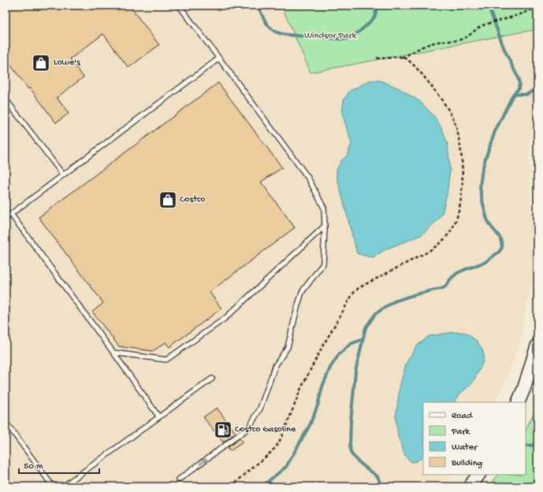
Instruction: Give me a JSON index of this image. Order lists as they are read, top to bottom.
{
  "parks": ["Windsor Park"],
  "places": {
    "shop": ["Lowe's", "Costco"],
    "fuel station": ["Costco Gasoline"]
  },
  "legend": [
    "Road",
    "Park",
    "Water",
    "Building"
  ],
  "scale_bar": "50 m"
}
